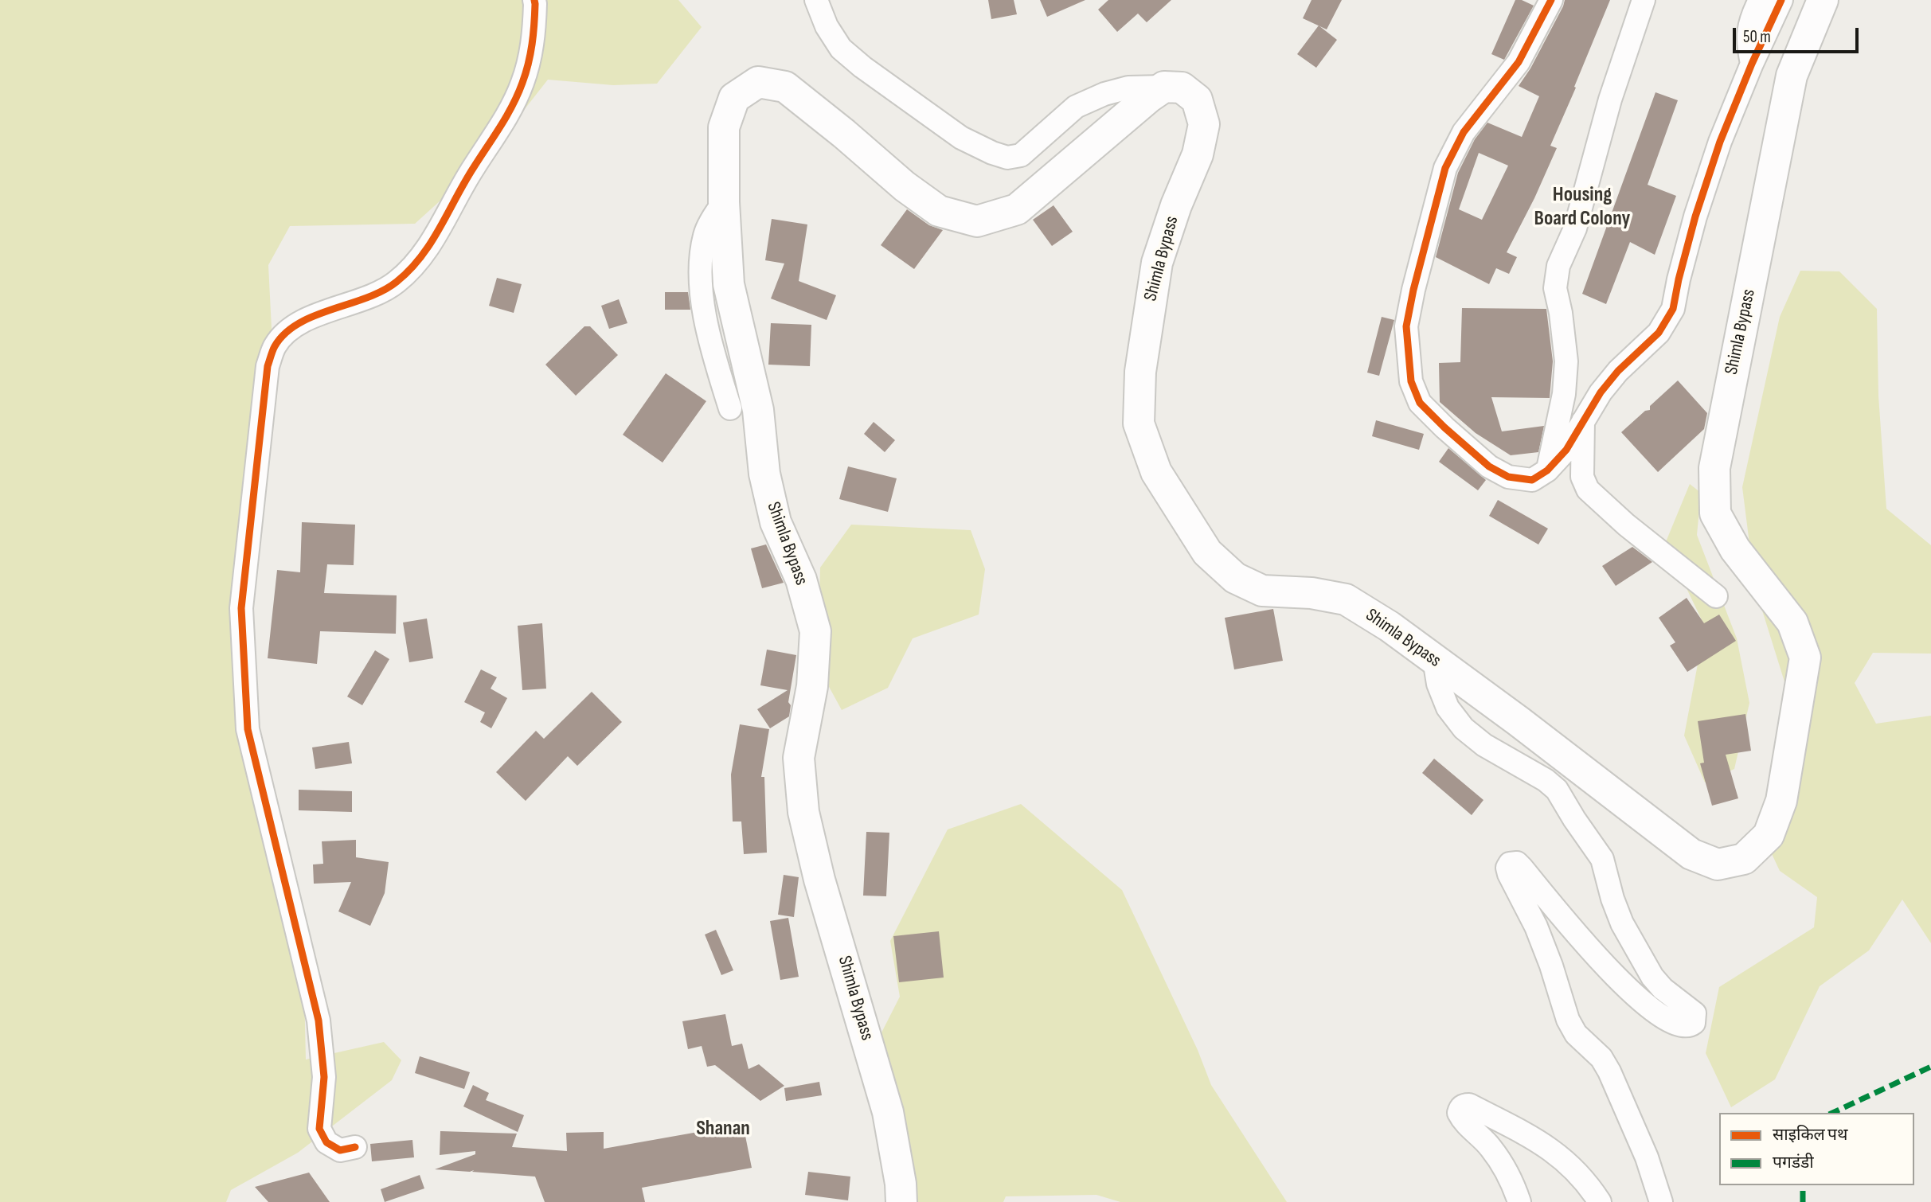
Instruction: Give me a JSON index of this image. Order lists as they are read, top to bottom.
{
  "streets": {
    "highway": ["Shimla Bypass"]
  },
  "districts": ["Housing Board Colony", "Shanan"],
  "legend": ["साइकिल पथ", "पगडंडी"],
  "scale_bar": "50 m"
}
